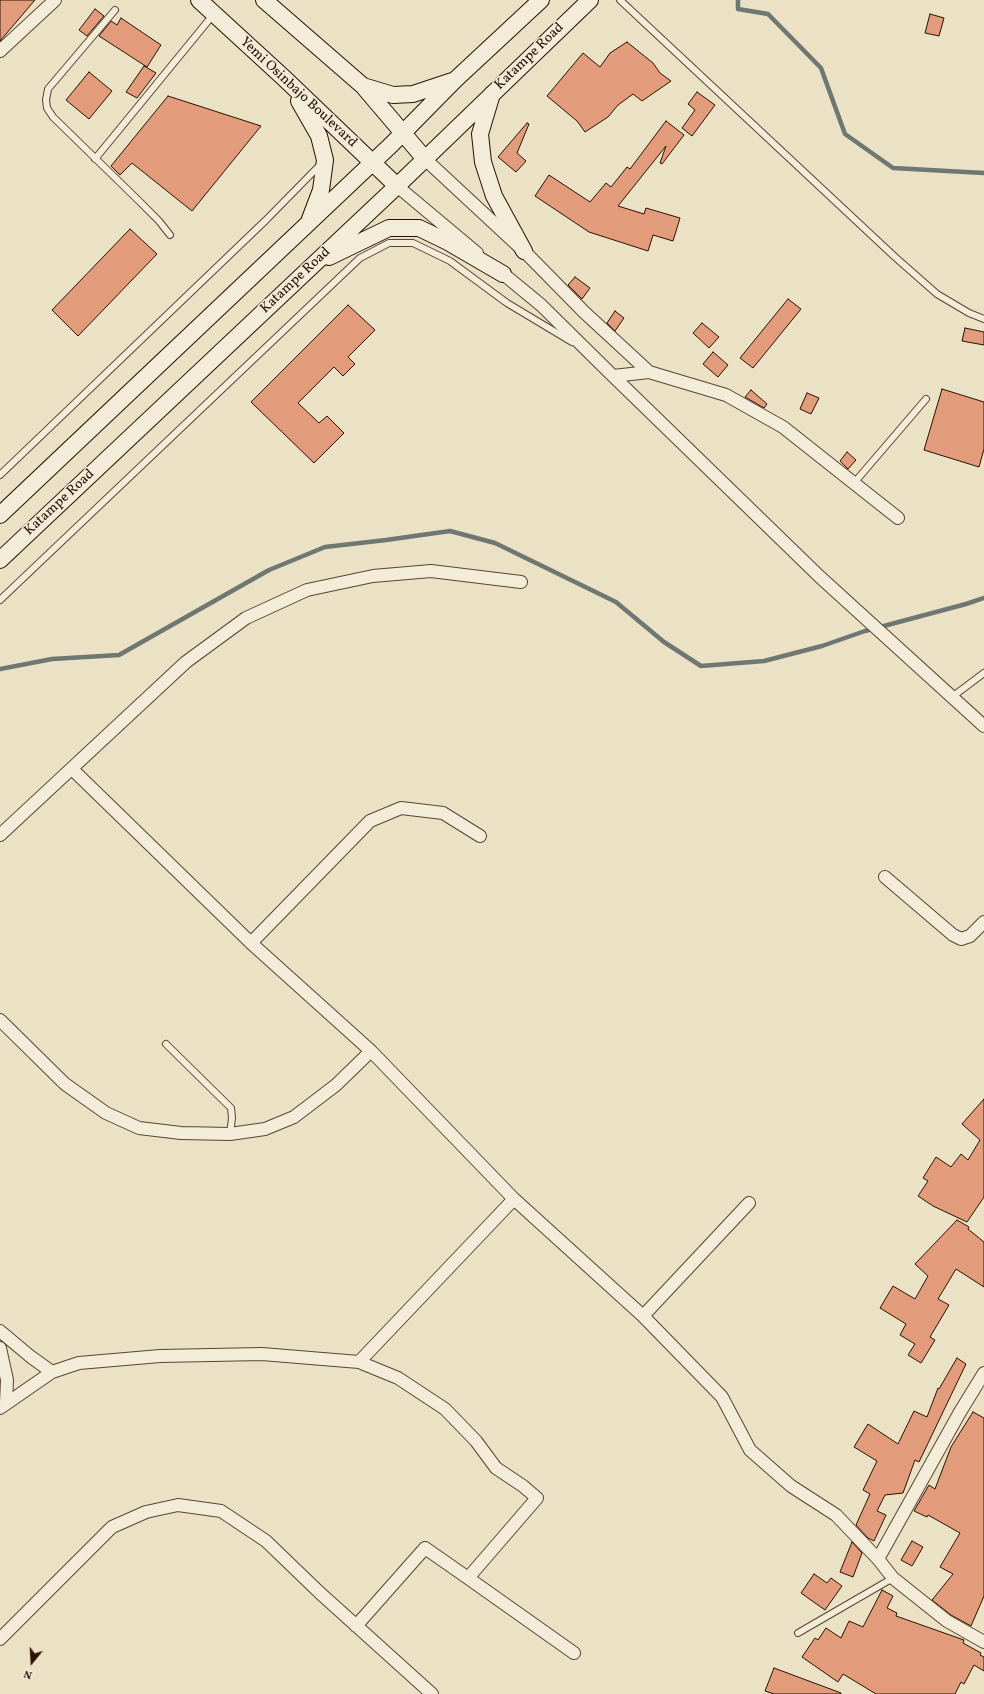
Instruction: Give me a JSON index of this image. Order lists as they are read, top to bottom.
{
  "streets": {
    "main road": ["Katampe Road", "Yemi Osinbajo Boulevard"]
  },
  "crossings": [
    ["Katampe Road", "Yemi Osinbajo Boulevard"]
  ],
  "north": "bottom"
}
